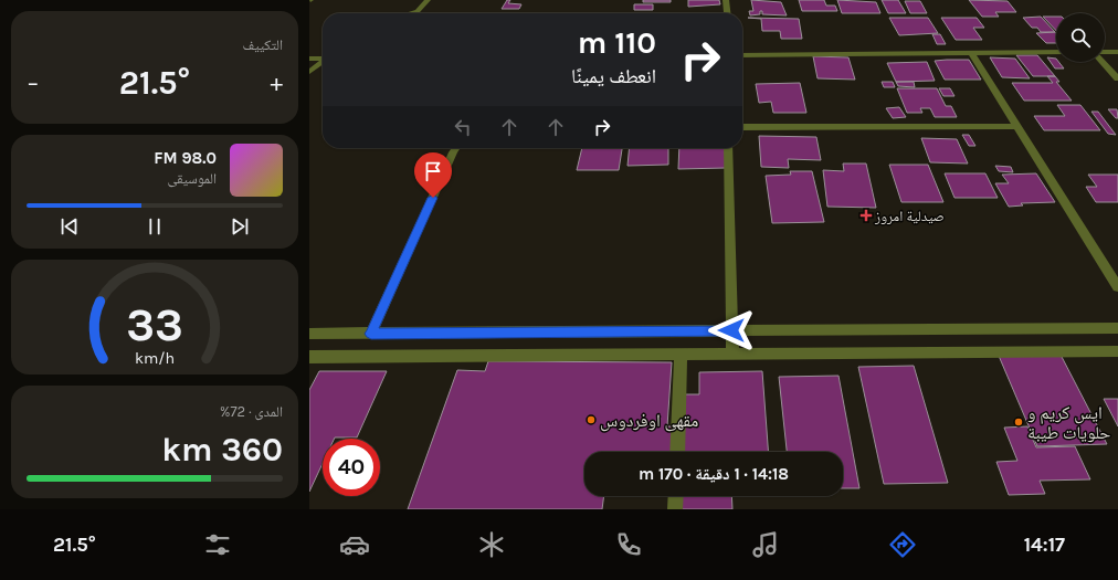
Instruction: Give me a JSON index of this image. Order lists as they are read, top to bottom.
{
  "places": {
    "health": ["صيدلية امروز"],
    "other": ["مقهى اوفردوس", "ايس كريم و حلويات طيبة"]
  },
  "page": {
    "tile": [
      "التكييف",
      ["المدى · 72%", "360 km"]
    ],
    "turn": ["110 m", "انعطف يمينًا"],
    "heat": ["−", "21.5°", "+"],
    "song": ["98.0 FM", "الموسيقى"],
    "limit": "40",
    "trip": "14:18 · 1 دقيقة · 170 m",
    "tabs": ["14:17", "21.5°"],
    "gauge": ["33", "km/h"]
  }
}
